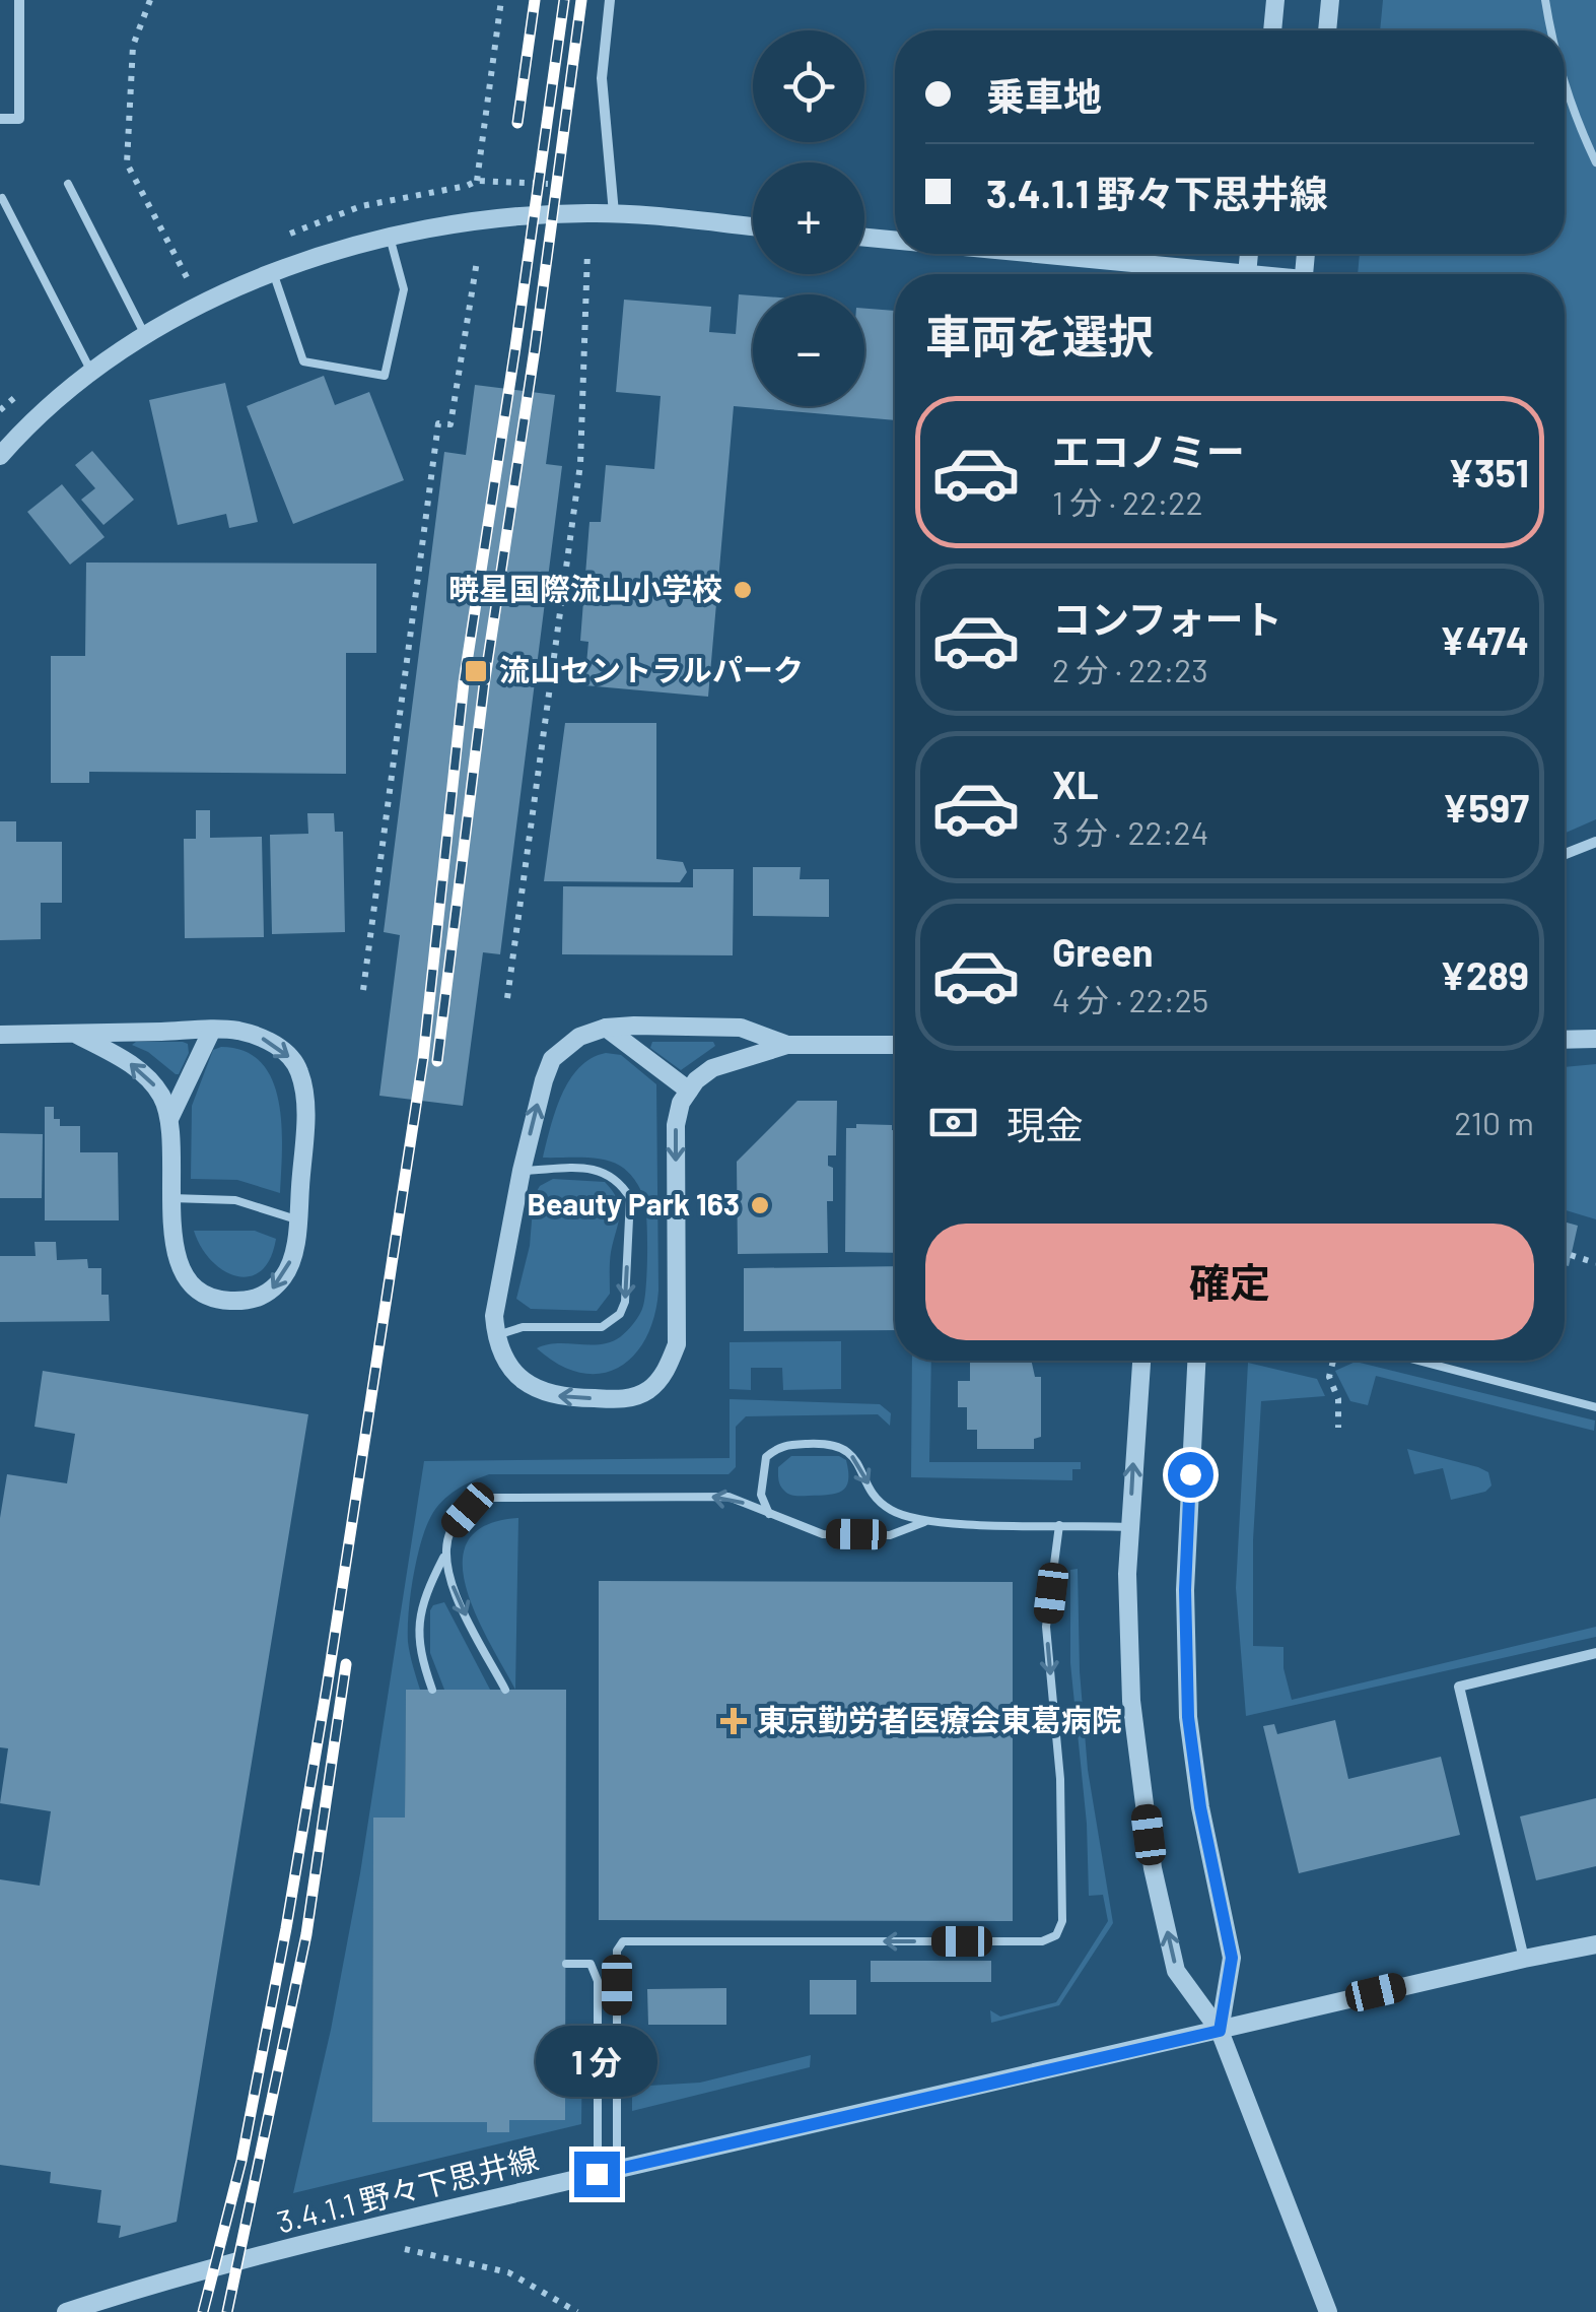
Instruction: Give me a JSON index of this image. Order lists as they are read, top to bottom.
{
  "streets": {
    "street": ["3.4.1.1 野々下思井線"]
  },
  "places": {
    "other": ["暁星国際流山小学校", "Beauty Park 163"],
    "transit": ["流山セントラルパーク"],
    "health": ["東京勤労者医療会東葛病院"]
  },
  "page": {
    "map_buttons": ["+", "−"],
    "banner": ["乗車地", "3.4.1.1 野々下思井線"],
    "heading": "車両を選択",
    "list": [
      {
        "name": "エコノミー",
        "note": "1 分 · 22:22",
        "value": "¥351"
      },
      {
        "name": "コンフォート",
        "note": "2 分 · 22:23",
        "value": "¥474"
      },
      {
        "name": "XL",
        "note": "3 分 · 22:24",
        "value": "¥597"
      },
      {
        "name": "Green",
        "note": "4 分 · 22:25",
        "value": "¥289"
      }
    ],
    "pay": ["現金", "210 m"],
    "buttons": "確定",
    "bubble": "1 分"
  }
}
